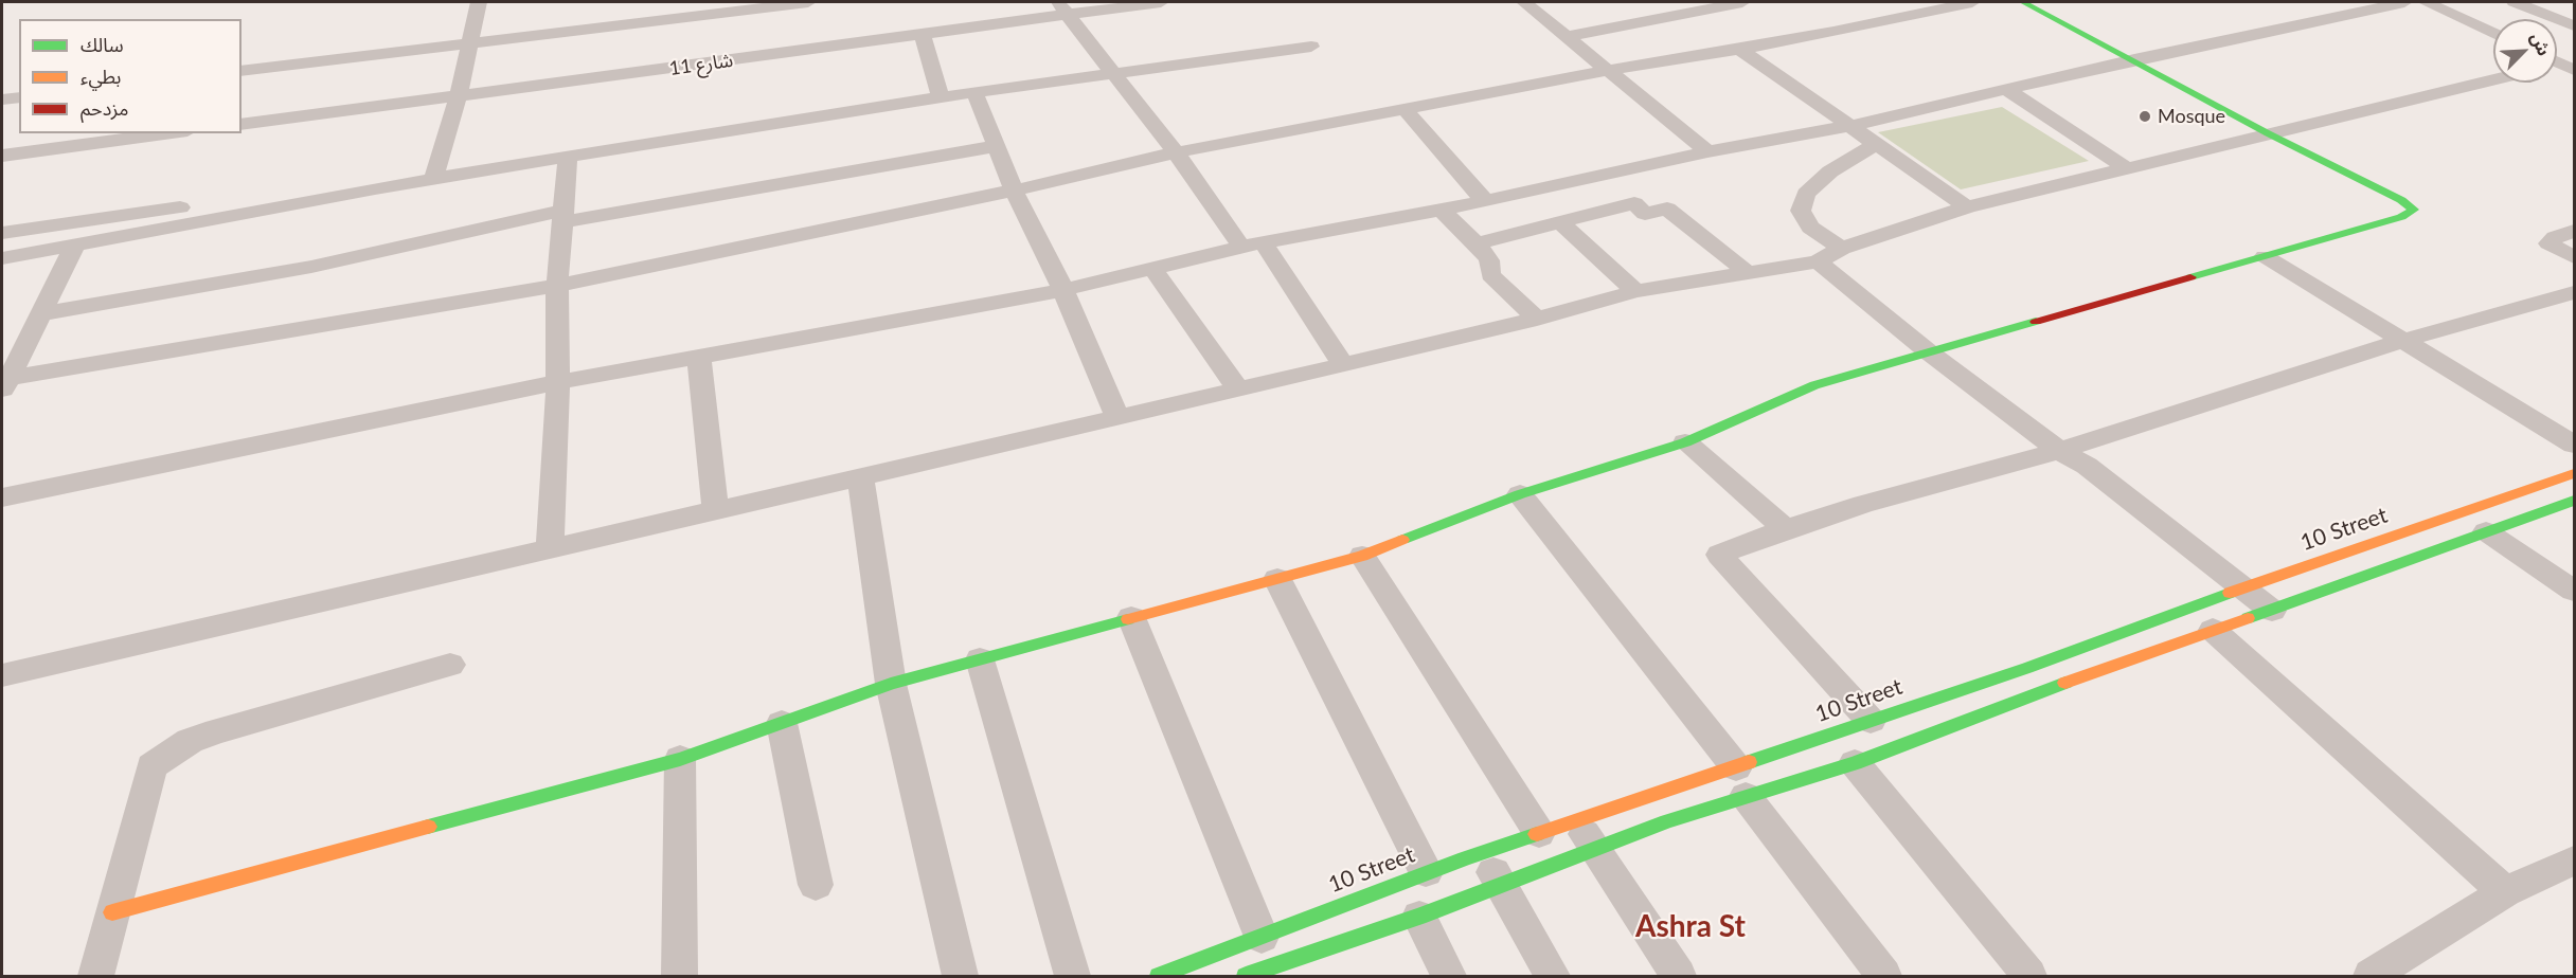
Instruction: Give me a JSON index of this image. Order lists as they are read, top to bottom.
{
  "streets": {
    "street": ["شارع 11", "10 Street"]
  },
  "districts": ["Ashra St"],
  "places": ["Mosque"],
  "legend": ["سالك", "بطيء", "مزدحم"],
  "north": "top right"
}
